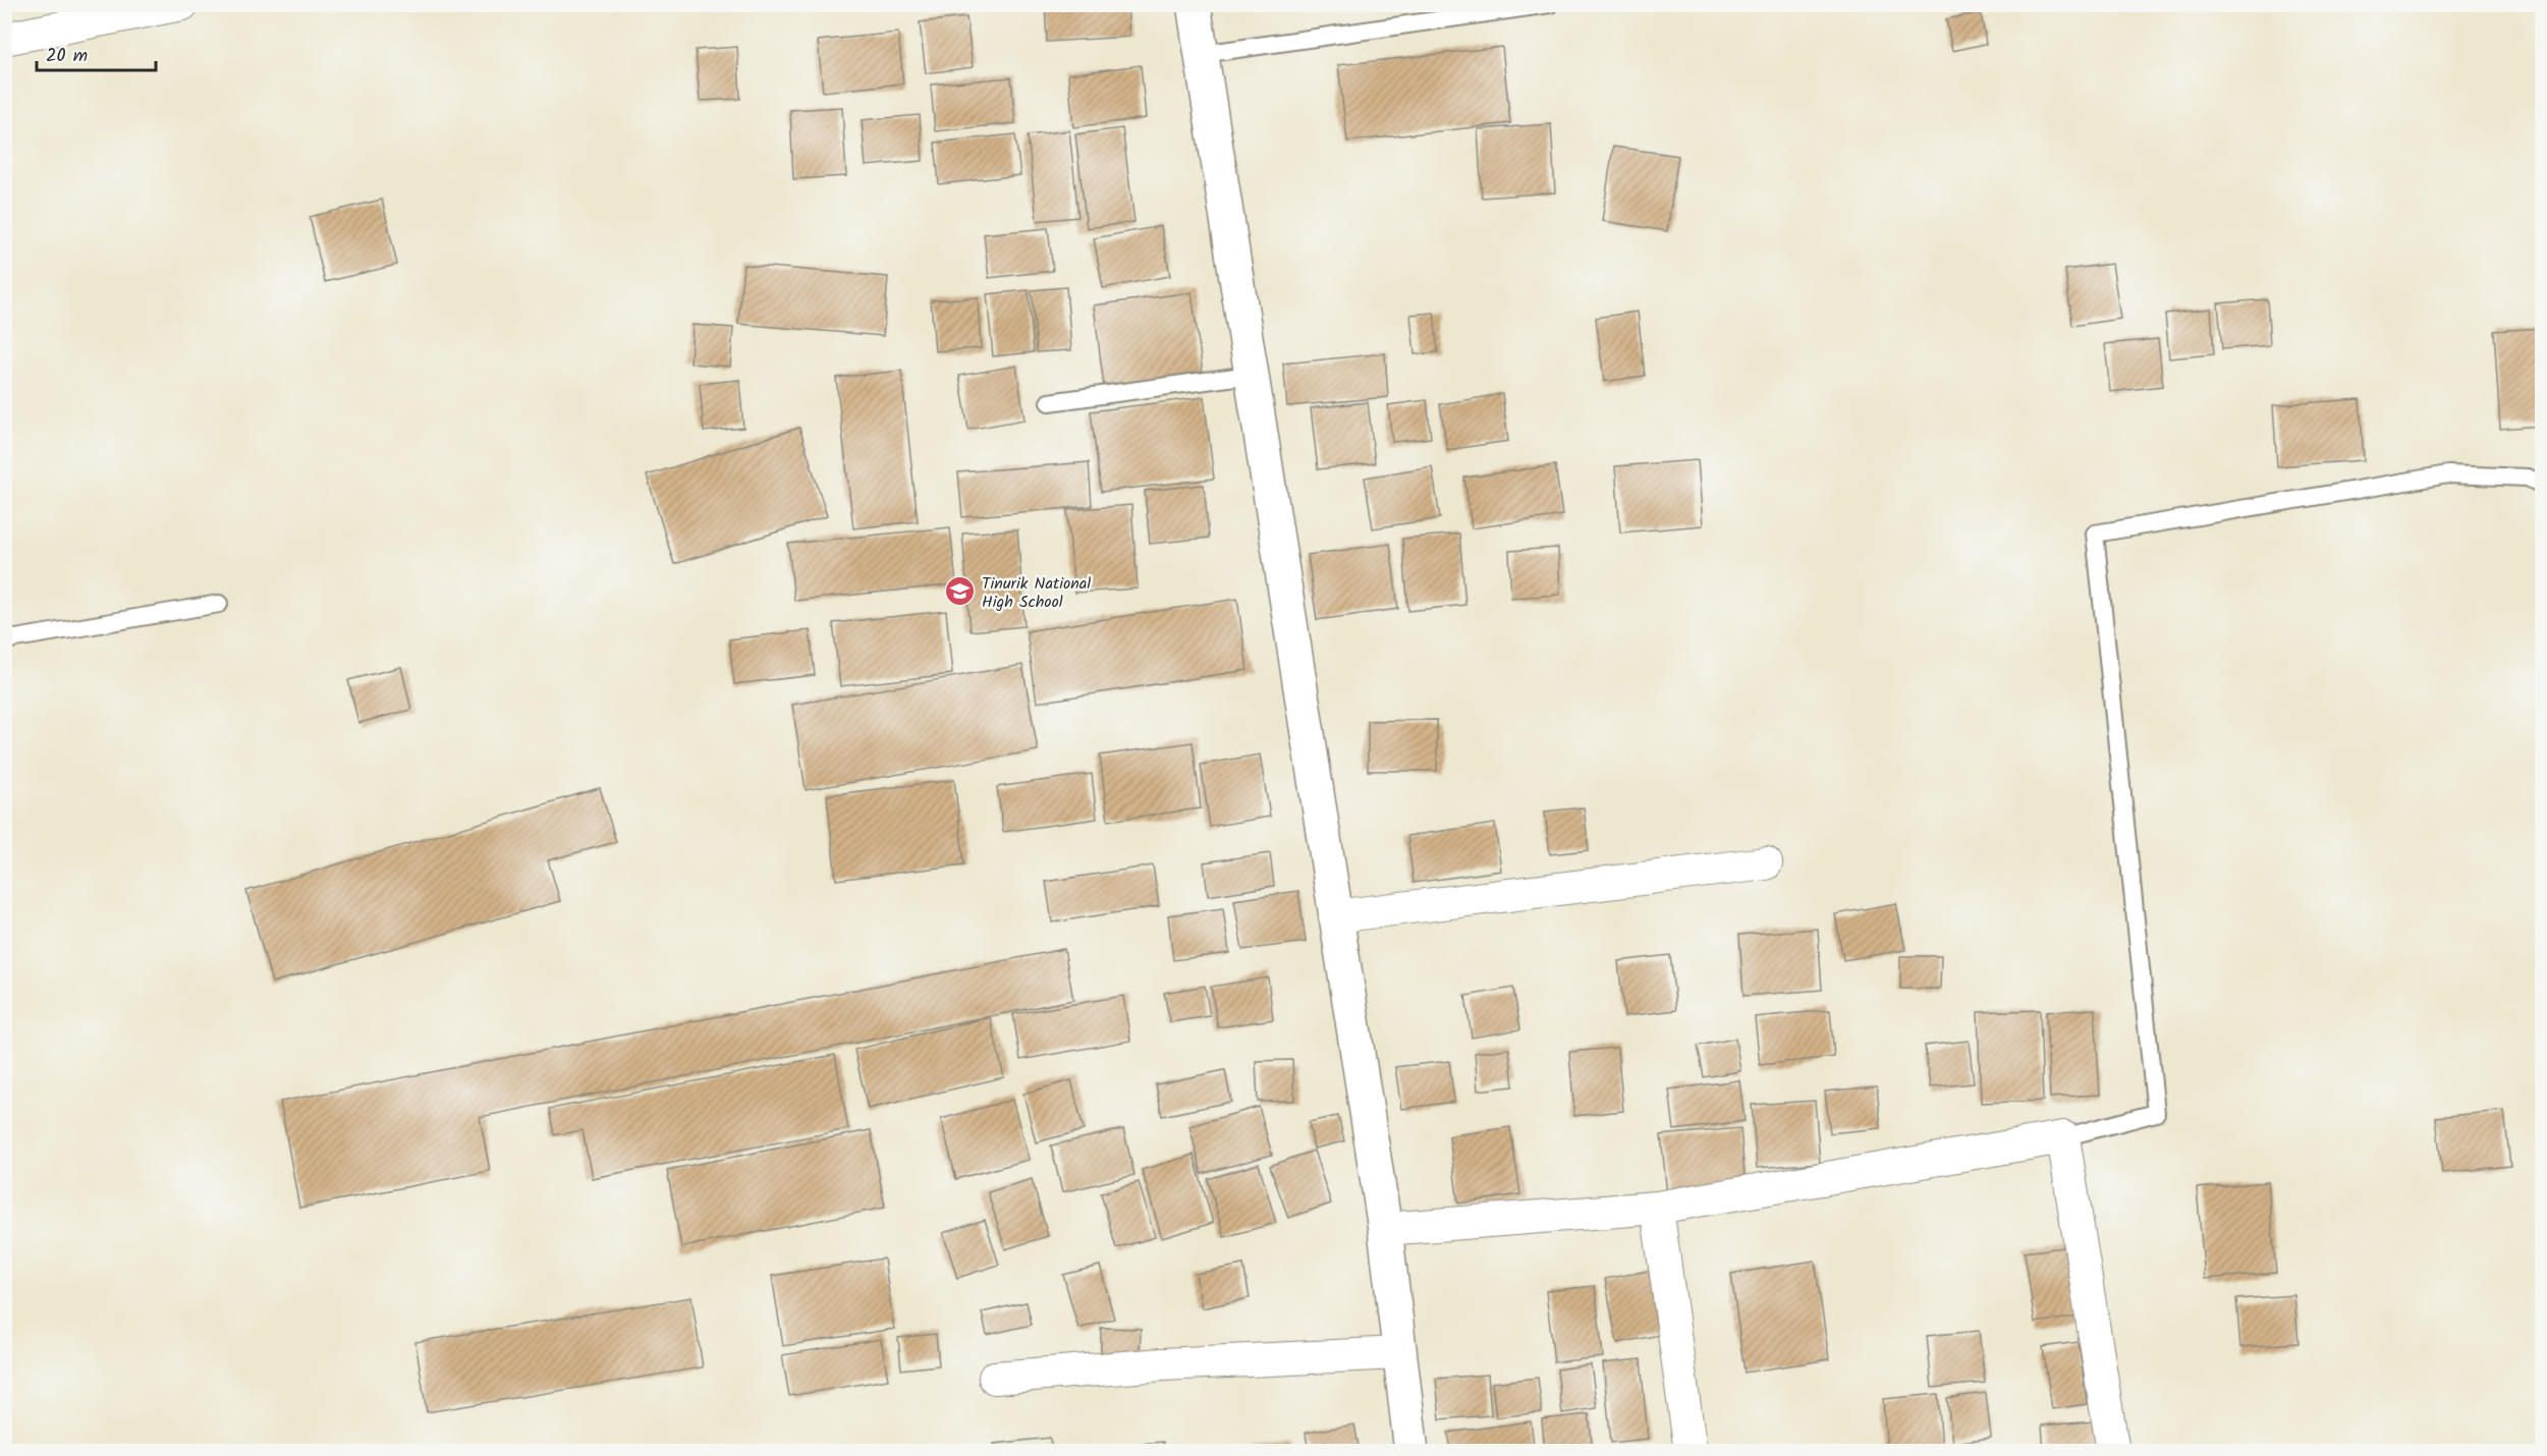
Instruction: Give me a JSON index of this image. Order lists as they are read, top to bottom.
{
  "places": {
    "school or university": ["Tinurik National High School"]
  },
  "scale_bar": "20 m"
}
